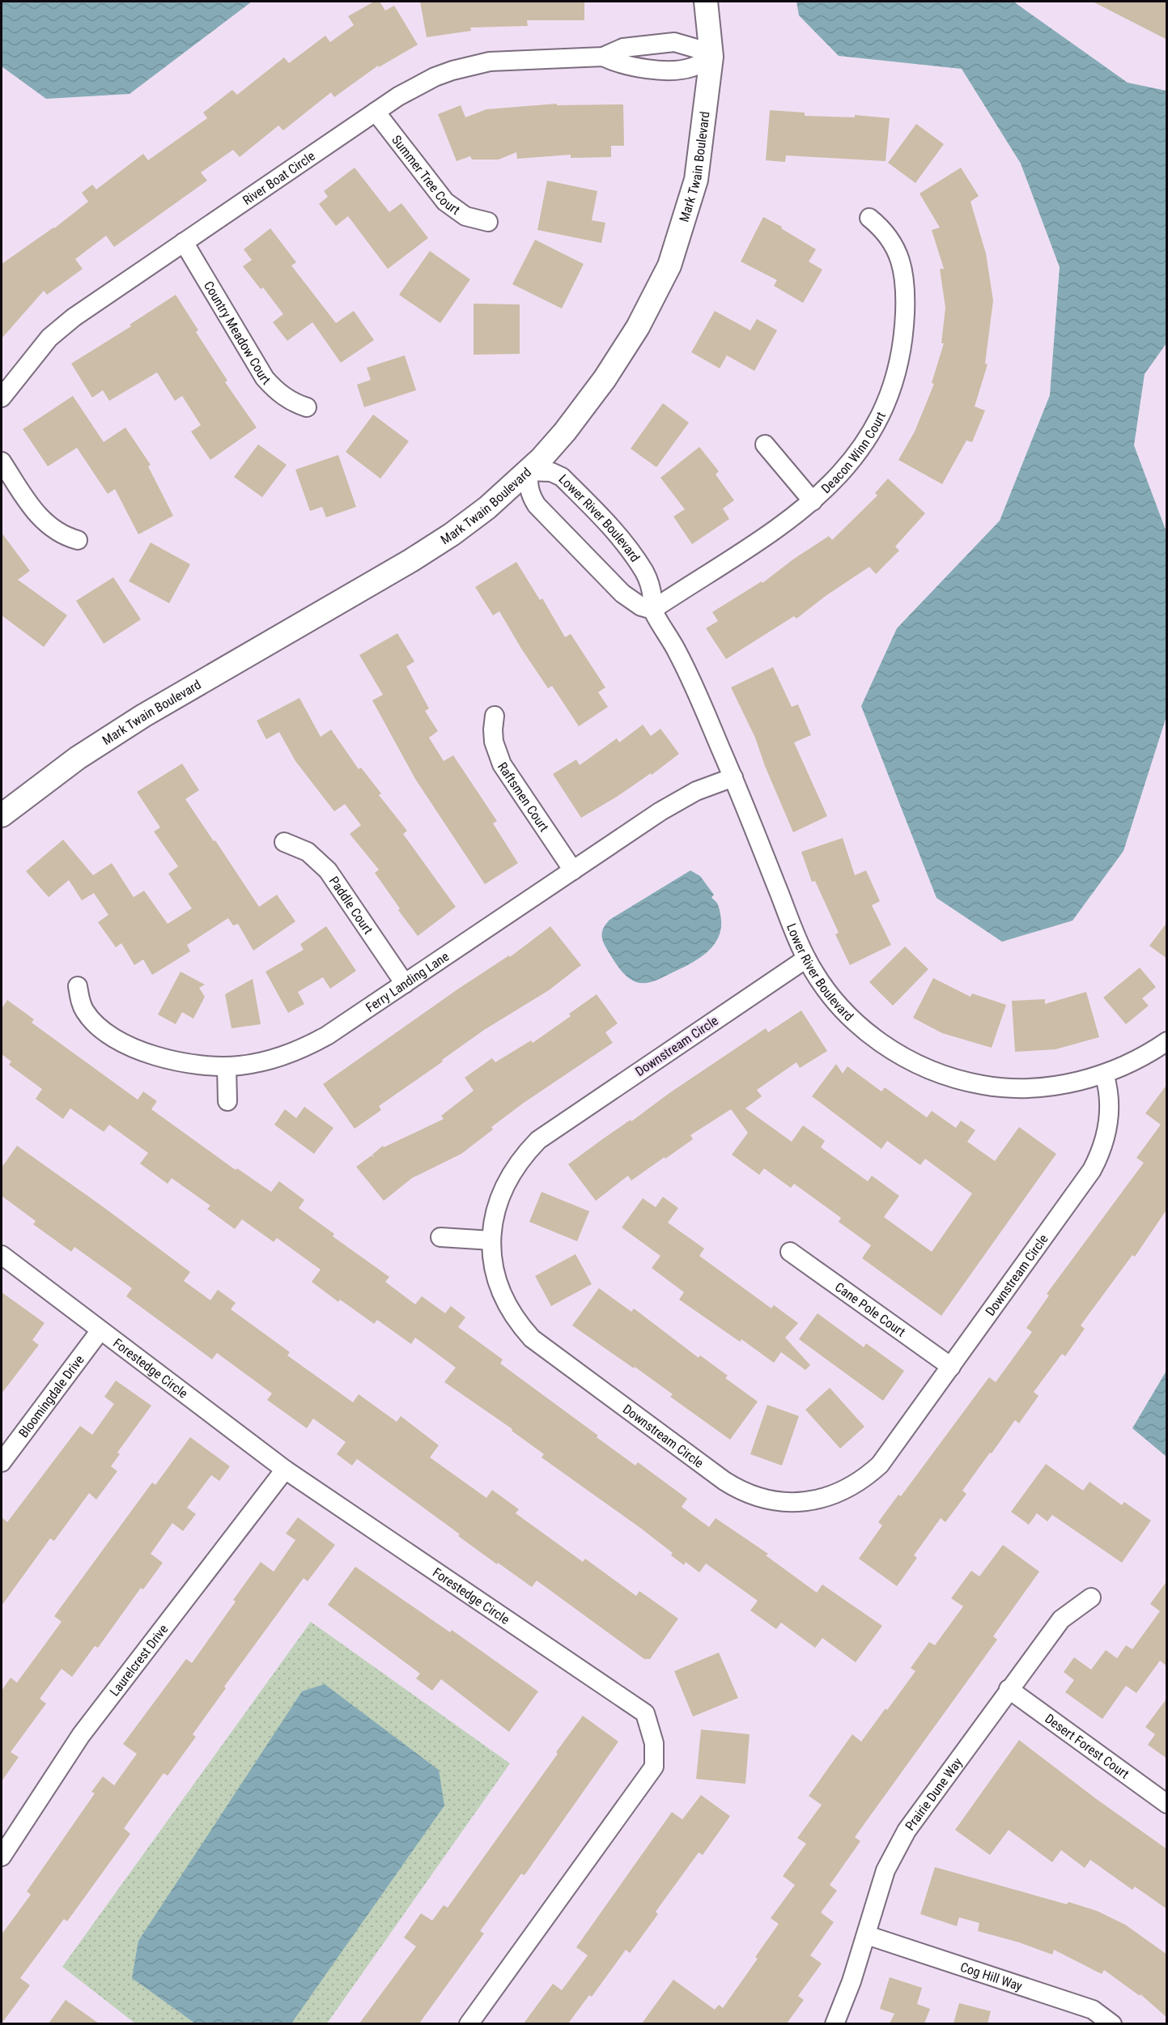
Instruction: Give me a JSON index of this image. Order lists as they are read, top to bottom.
{
  "streets": {
    "street": [
      "Mark Twain Boulevard",
      "Summer Tree Court",
      "River Boat Circle",
      "Country Meadow Court",
      "Deacon Winn Court",
      "Lower River Boulevard",
      "Raftsmen Court",
      "Paddle Court",
      "Ferry Landing Lane",
      "Downstream Circle",
      "Cane Pole Court",
      "Forestedge Circle",
      "Bloomingdale Drive",
      "Laurelcrest Drive",
      "Desert Forest Court",
      "Prairie Dune Way",
      "Cog Hill Way"
    ]
  },
  "crossings": [
    ["Mark Twain Boulevard", "River Boat Circle"],
    ["Mark Twain Boulevard", "Lower River Boulevard"],
    ["Summer Tree Court", "River Boat Circle"],
    ["River Boat Circle", "Country Meadow Court"],
    ["Deacon Winn Court", "Lower River Boulevard"],
    ["Lower River Boulevard", "Ferry Landing Lane"],
    ["Lower River Boulevard", "Downstream Circle"],
    ["Raftsmen Court", "Ferry Landing Lane"],
    ["Paddle Court", "Ferry Landing Lane"],
    ["Downstream Circle", "Cane Pole Court"],
    ["Forestedge Circle", "Bloomingdale Drive"],
    ["Forestedge Circle", "Laurelcrest Drive"],
    ["Desert Forest Court", "Prairie Dune Way"],
    ["Prairie Dune Way", "Cog Hill Way"]
  ]
}
